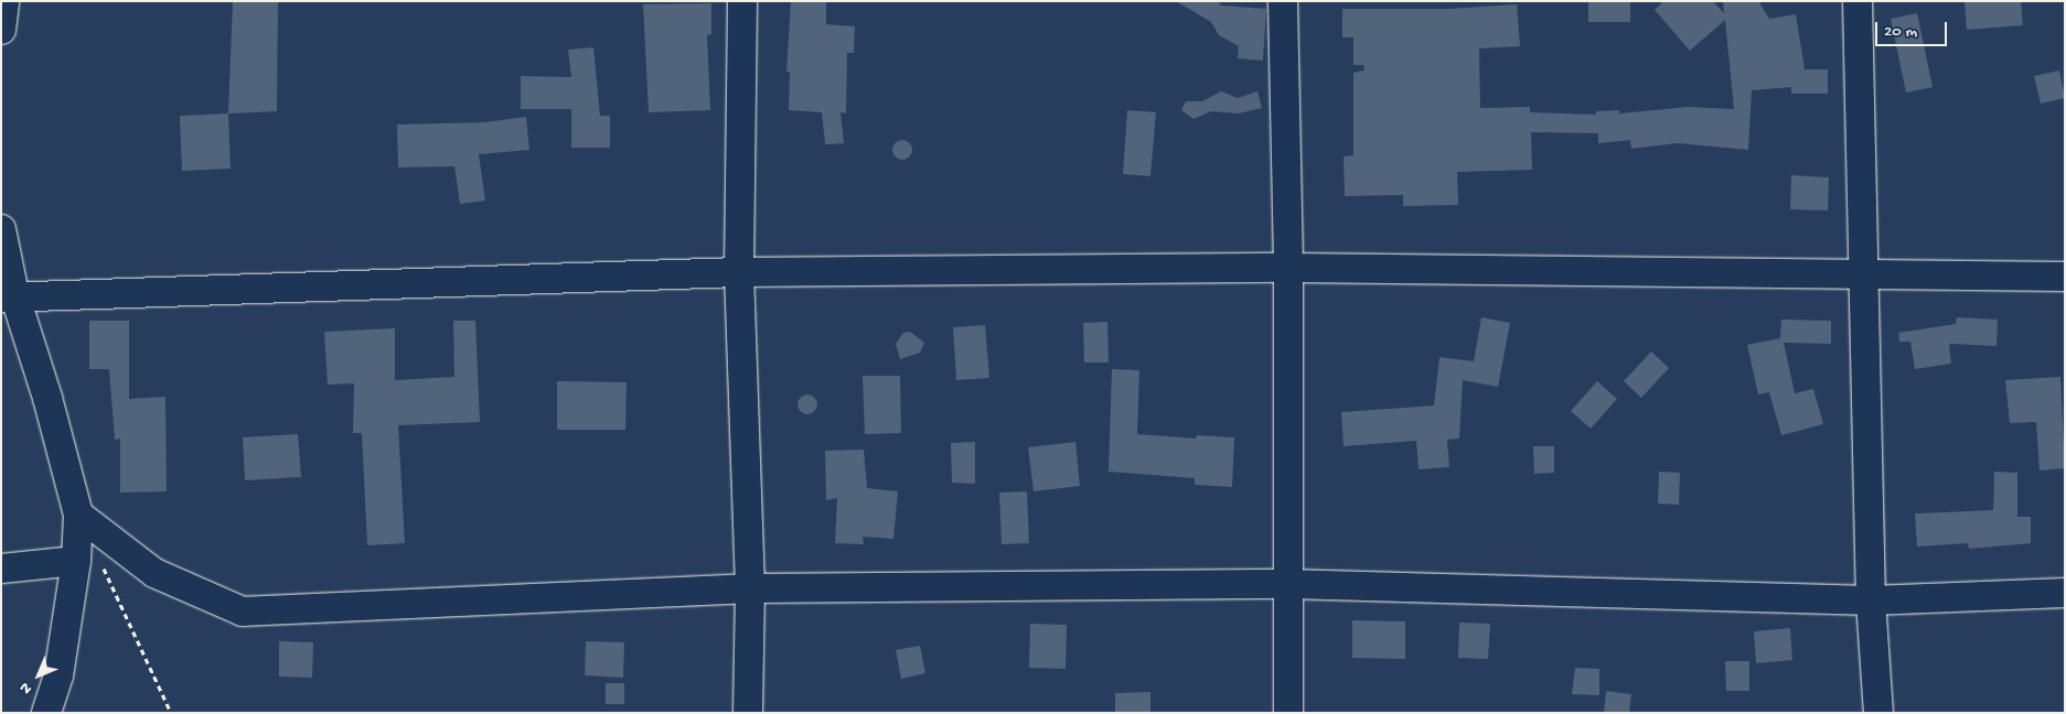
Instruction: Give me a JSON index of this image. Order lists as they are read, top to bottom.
{
  "scale_bar": "20 m",
  "north": "bottom left"
}
